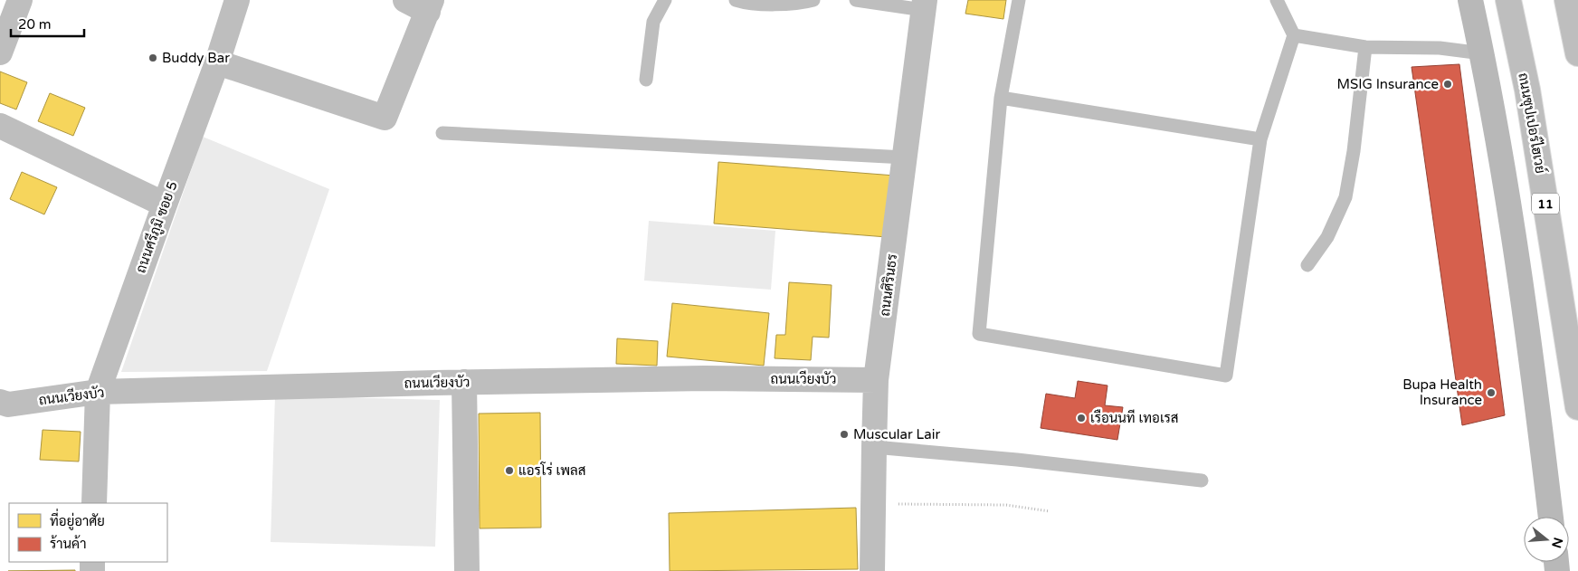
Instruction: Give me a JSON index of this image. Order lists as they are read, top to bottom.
{
  "streets": {
    "main road": [
      "ถนนซุปเปอร์ไฮเวย์",
      "11",
      "ถนนศรีภูมิ ซอย 5",
      "ถนนศิรินธร",
      "ถนนเวียงบัว"
    ]
  },
  "crossings": [
    ["ถนนศรีภูมิ ซอย 5", "ถนนเวียงบัว"],
    ["ถนนศิรินธร", "ถนนเวียงบัว"]
  ],
  "places": [
    "Buddy Bar",
    "MSIG Insurance",
    "Bupa Health Insurance",
    "เรือนนที เทอเรส",
    "Muscular Lair",
    "แอรโร่ เพลส"
  ],
  "legend": ["ที่อยู่อาศัย", "ร้านค้า"],
  "scale_bar": "20 m",
  "north": "right"
}
